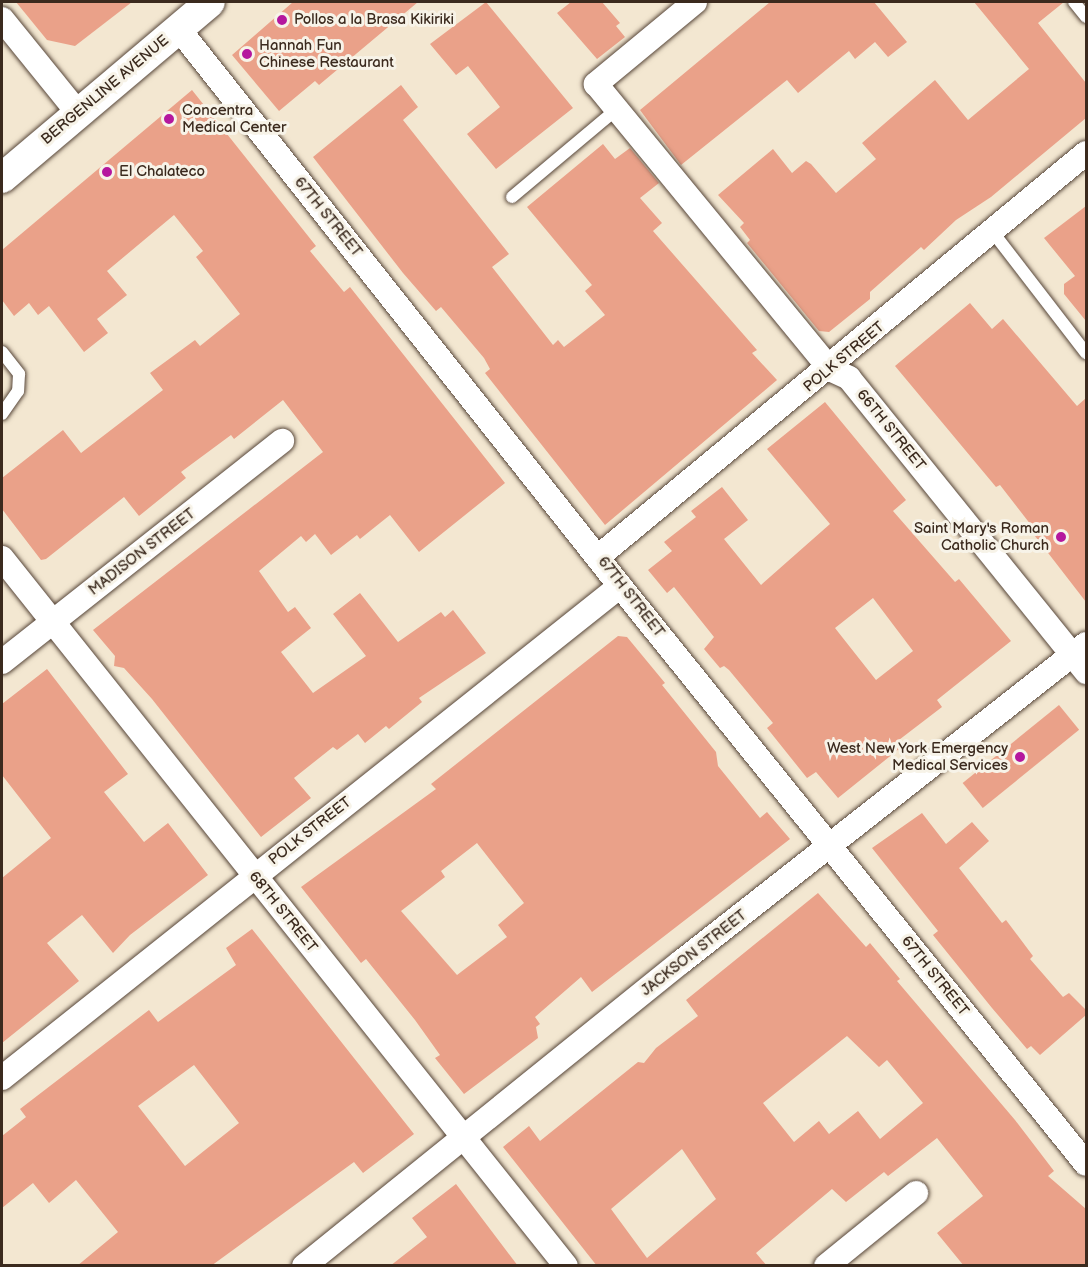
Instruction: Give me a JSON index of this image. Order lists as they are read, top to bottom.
{
  "streets": {
    "street": [
      "BERGENLINE AVENUE",
      "67TH STREET",
      "POLK STREET",
      "66TH STREET",
      "MADISON STREET",
      "68TH STREET",
      "JACKSON STREET"
    ]
  },
  "crossings": [
    ["BERGENLINE AVENUE", "67TH STREET"],
    ["67TH STREET", "POLK STREET"],
    ["67TH STREET", "JACKSON STREET"],
    ["POLK STREET", "66TH STREET"],
    ["POLK STREET", "68TH STREET"],
    ["66TH STREET", "JACKSON STREET"],
    ["MADISON STREET", "68TH STREET"],
    ["68TH STREET", "JACKSON STREET"]
  ],
  "places": [
    "Pollos a la Brasa Kikiriki",
    "Hannah Fun Chinese Restaurant",
    "Concentra Medical Center",
    "El Chalateco",
    "Saint Mary's Roman Catholic Church",
    "West New York Emergency Medical Services"
  ]
}
